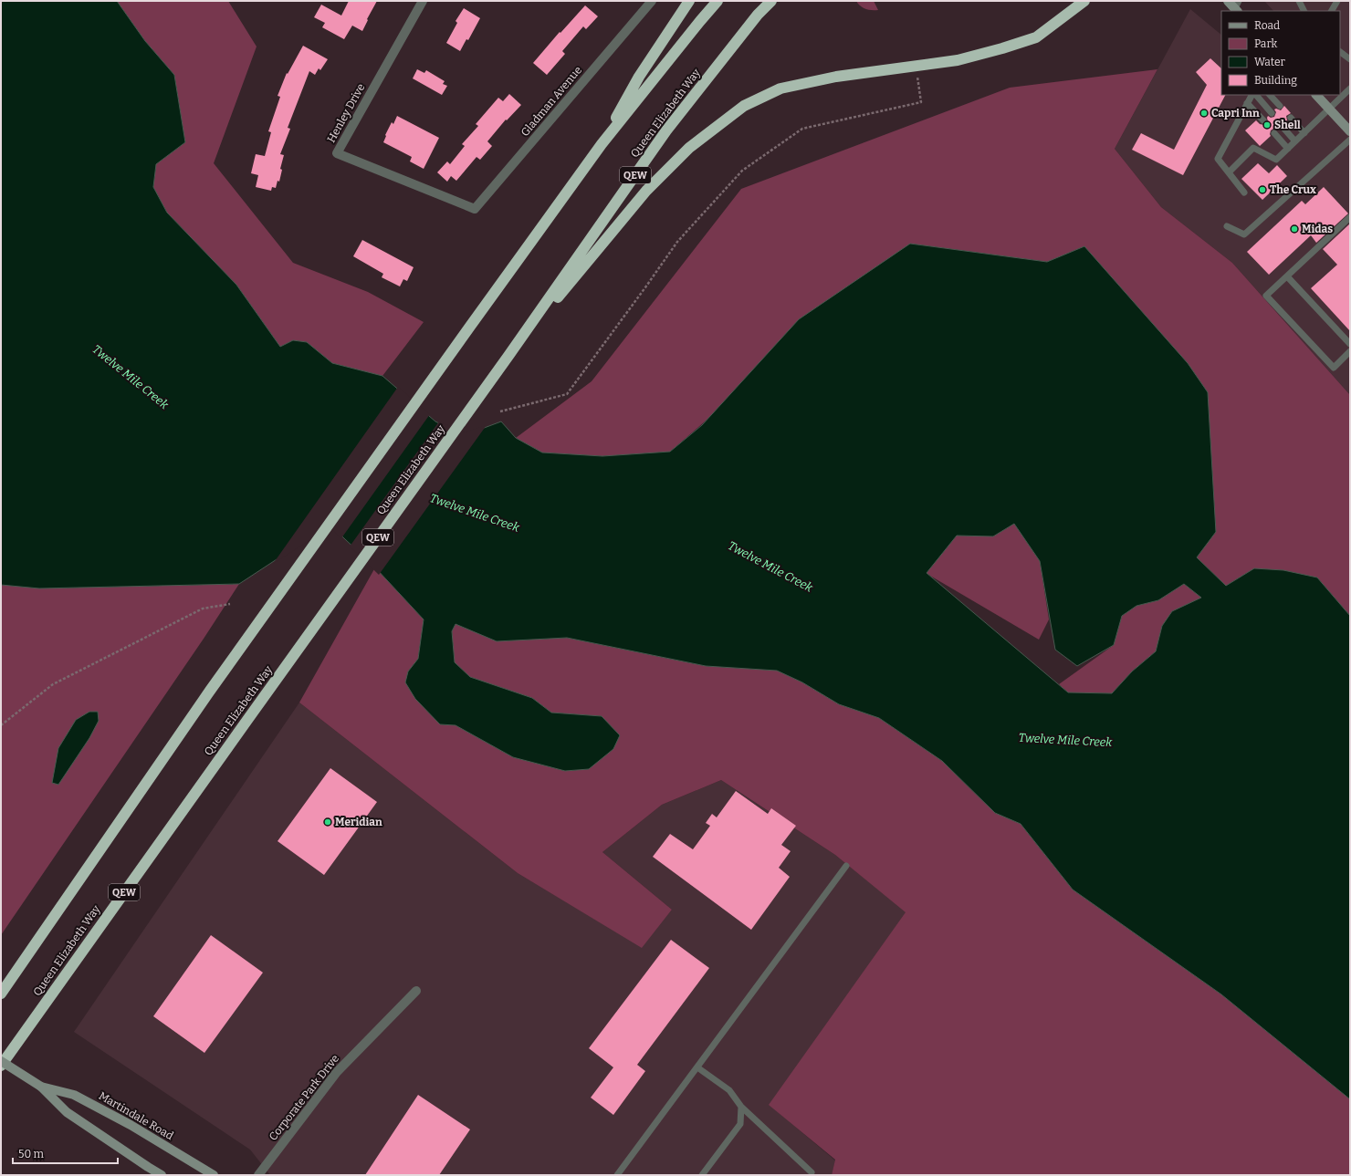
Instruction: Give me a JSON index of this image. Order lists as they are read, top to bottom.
{
  "streets": {
    "highway": ["Queen Elizabeth Way", "QEW"],
    "main road": ["Martindale Road"],
    "street": ["Gladman Avenue", "Henley Drive", "Corporate Park Drive"]
  },
  "crossings": [
    ["Gladman Avenue", "Henley Drive"]
  ],
  "water": ["Twelve Mile Creek"],
  "places": [
    "Capri Inn",
    "Shell",
    "The Crux",
    "Midas",
    "Meridian"
  ],
  "legend": [
    "Road",
    "Park",
    "Water",
    "Building"
  ],
  "scale_bar": "50 m"
}
